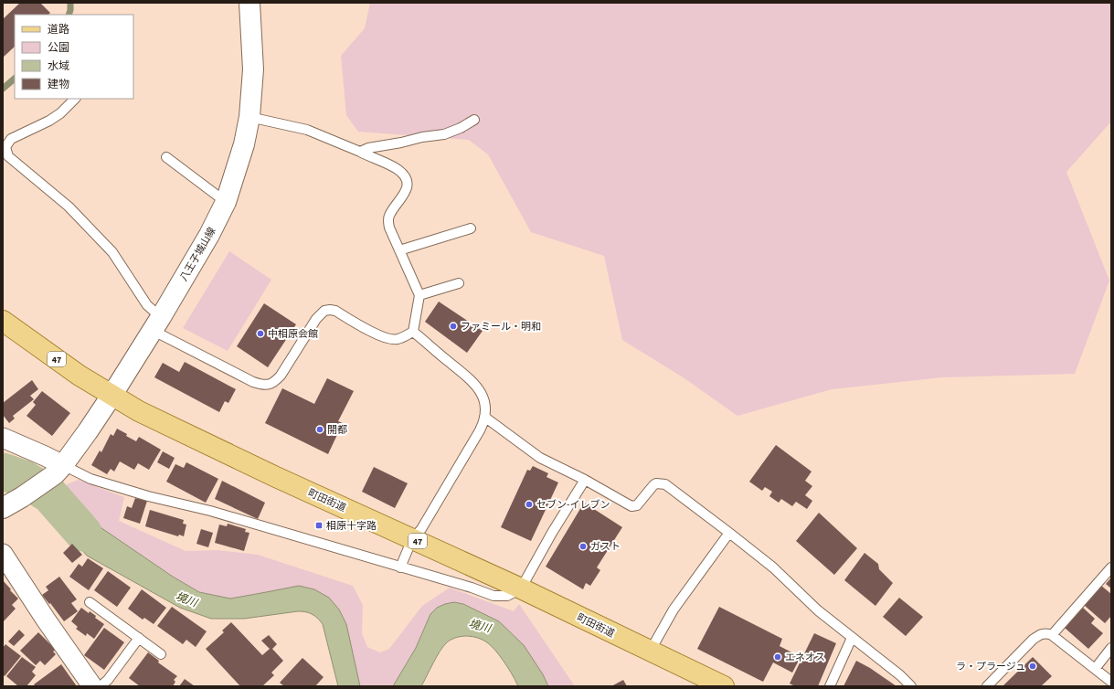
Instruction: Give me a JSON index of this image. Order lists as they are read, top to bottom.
{
  "streets": {
    "main road": ["八王子城山線", "47", "町田街道"]
  },
  "crossings": [
    ["八王子城山線", "町田街道"]
  ],
  "water": ["境川"],
  "places": {
    "other": [
      "ファミール・明和",
      "中相原会館",
      "開都",
      "セブン-イレブン",
      "ガスト",
      "エネオス",
      "ラ・プラージュ"
    ],
    "transit": ["相原十字路"]
  },
  "legend": [
    "道路",
    "公園",
    "水域",
    "建物"
  ]
}
